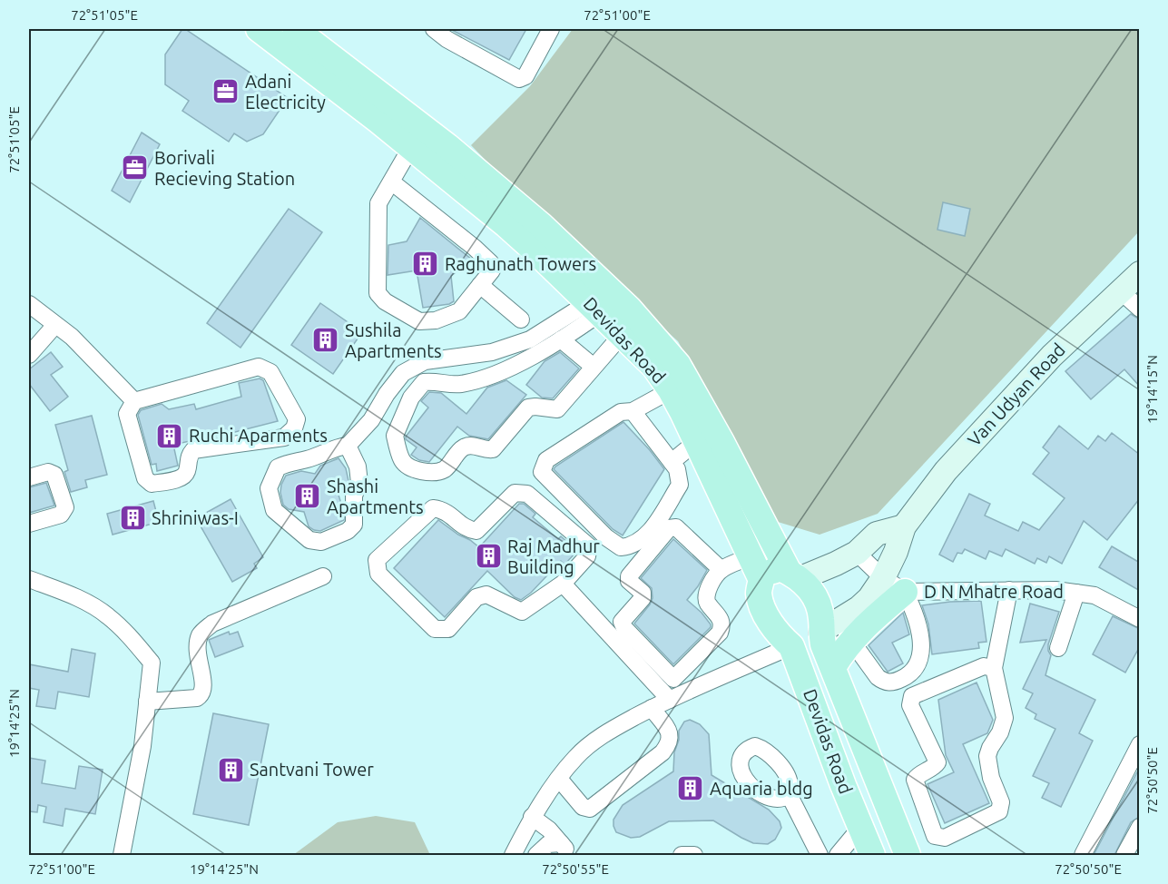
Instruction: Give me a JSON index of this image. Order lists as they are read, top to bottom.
{
  "streets": {
    "main road": ["Devidas Road"],
    "street": ["Van Udyan Road", "D N Mhatre Road"]
  },
  "crossings": [
    ["Devidas Road", "Van Udyan Road"],
    ["Van Udyan Road", "D N Mhatre Road"]
  ],
  "places": {
    "office": ["Adani Electricity", "Borivali Recieving Station"],
    "building": [
      "Raghunath Towers",
      "Sushila Apartments",
      "Ruchi Aparments",
      "Shashi Apartments",
      "Shriniwas-I",
      "Raj Madhur Building",
      "Santvani Tower",
      "Aquaria bldg"
    ]
  },
  "coordinates": [
    "72°51'05\"E",
    "72°51'00\"E",
    "19°14'15\"N",
    "19°14'25\"N",
    "72°50'50\"E",
    "72°50'55\"E"
  ]
}
